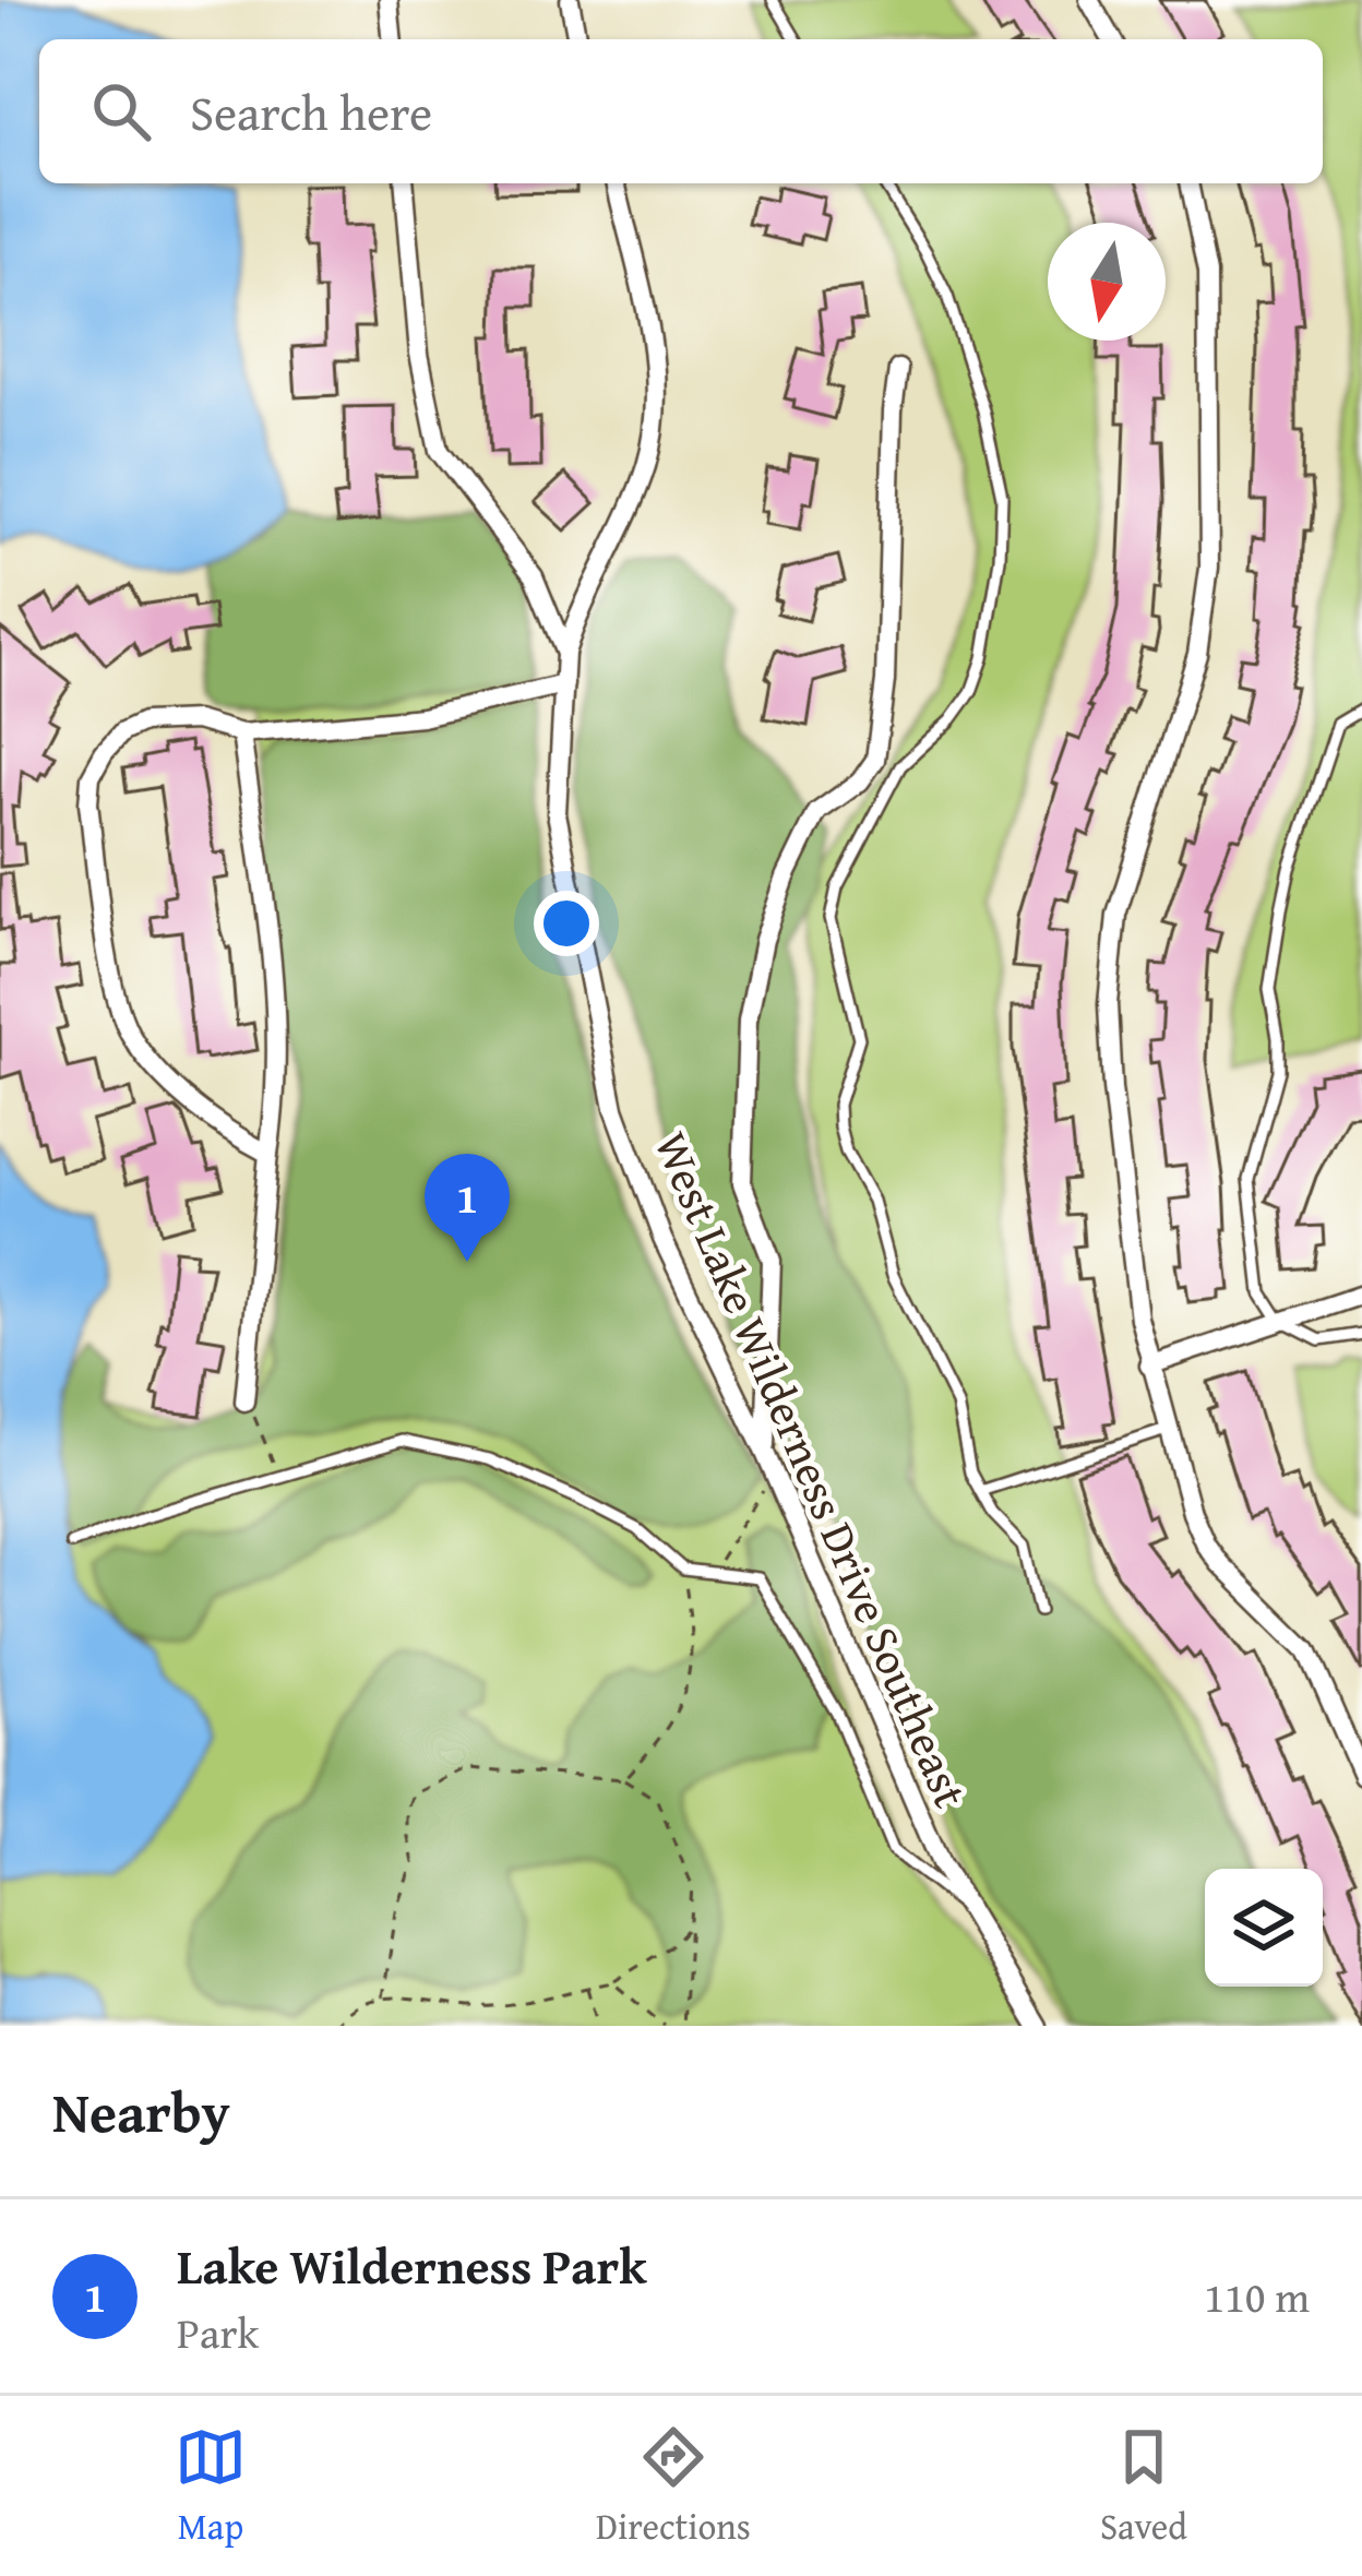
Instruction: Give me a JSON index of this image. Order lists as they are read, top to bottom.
{
  "streets": {
    "street": ["West Lake Wilderness Drive Southeast"]
  },
  "north": "bottom",
  "page": {
    "search": "Search here",
    "pins": "1",
    "heading": "Nearby",
    "list": [
      {
        "mark": "1",
        "name": "Lake Wilderness Park",
        "note": "Park",
        "value": "110 m"
      }
    ],
    "nav": ["Map", "Directions", "Saved"]
  }
}
